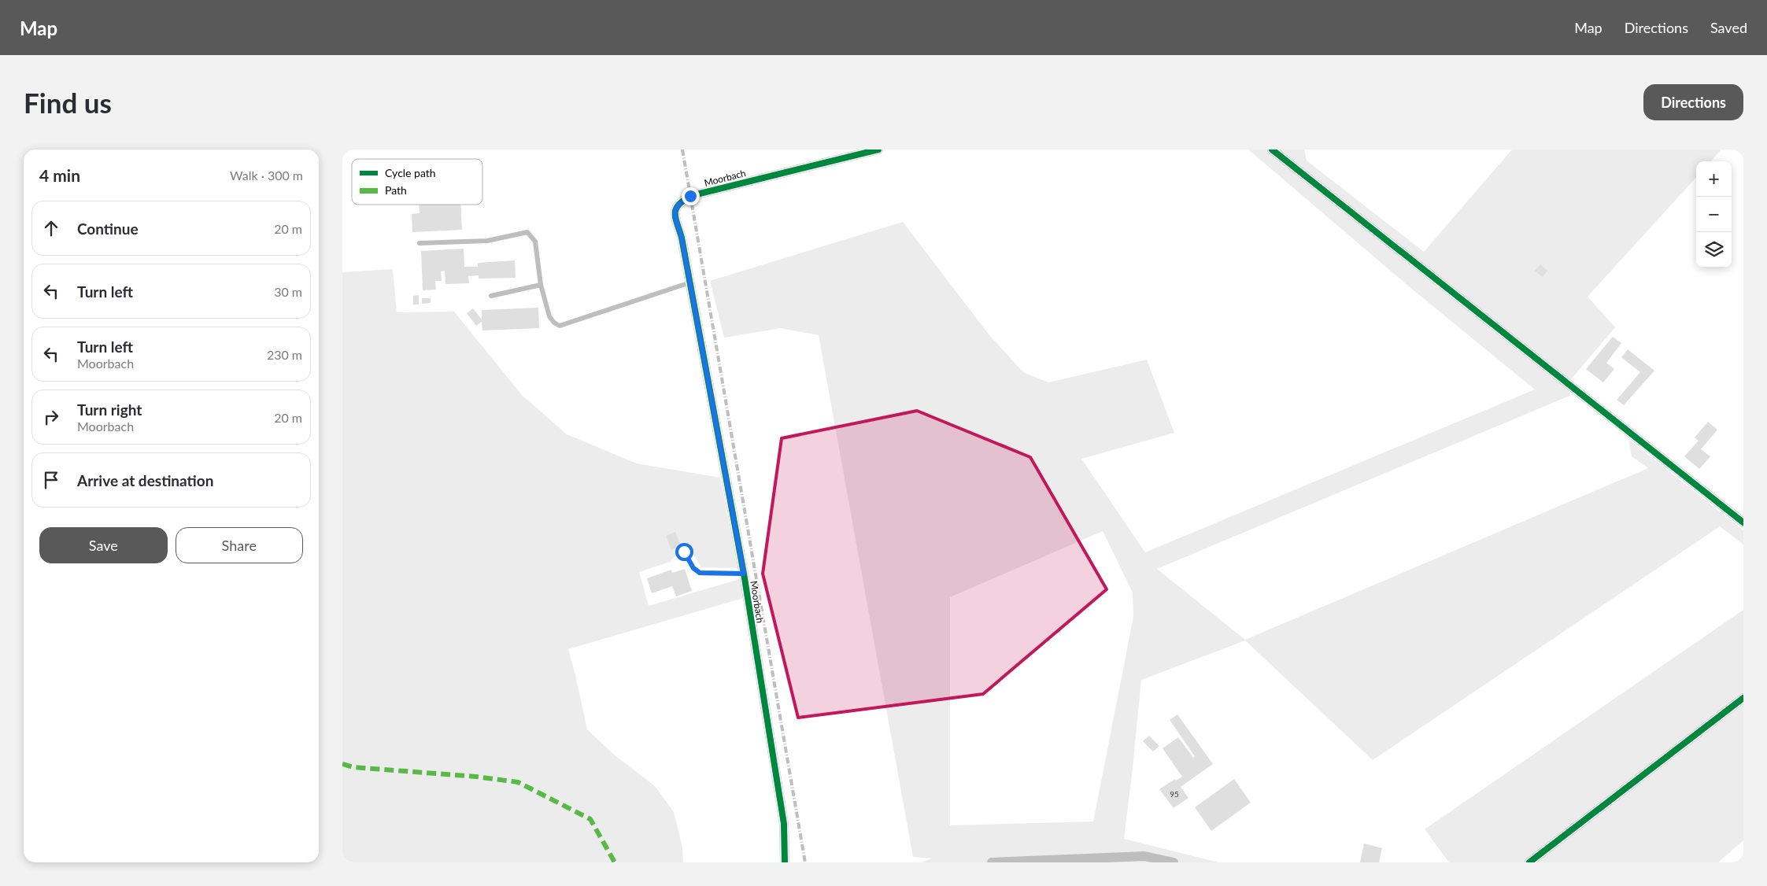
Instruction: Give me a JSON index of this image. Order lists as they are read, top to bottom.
{
  "streets": {
    "street": ["Moorbach"]
  },
  "house_numbers": ["95"],
  "legend": ["Cycle path", "Path"],
  "page": {
    "header": "Map",
    "nav": ["Map", "Directions", "Saved"],
    "buttons": [
      "Directions",
      ["Save", "Share"]
    ],
    "title": "Find us",
    "heading": ["4 min", "Walk · 300 m"],
    "map_buttons": ["+", "−"],
    "list": [
      ["Continue", "20 m"],
      ["Turn left", "30 m"],
      ["Turn left", "Moorbach", "230 m"],
      ["Turn right", "Moorbach", "20 m"],
      "Arrive at destination"
    ]
  }
}
